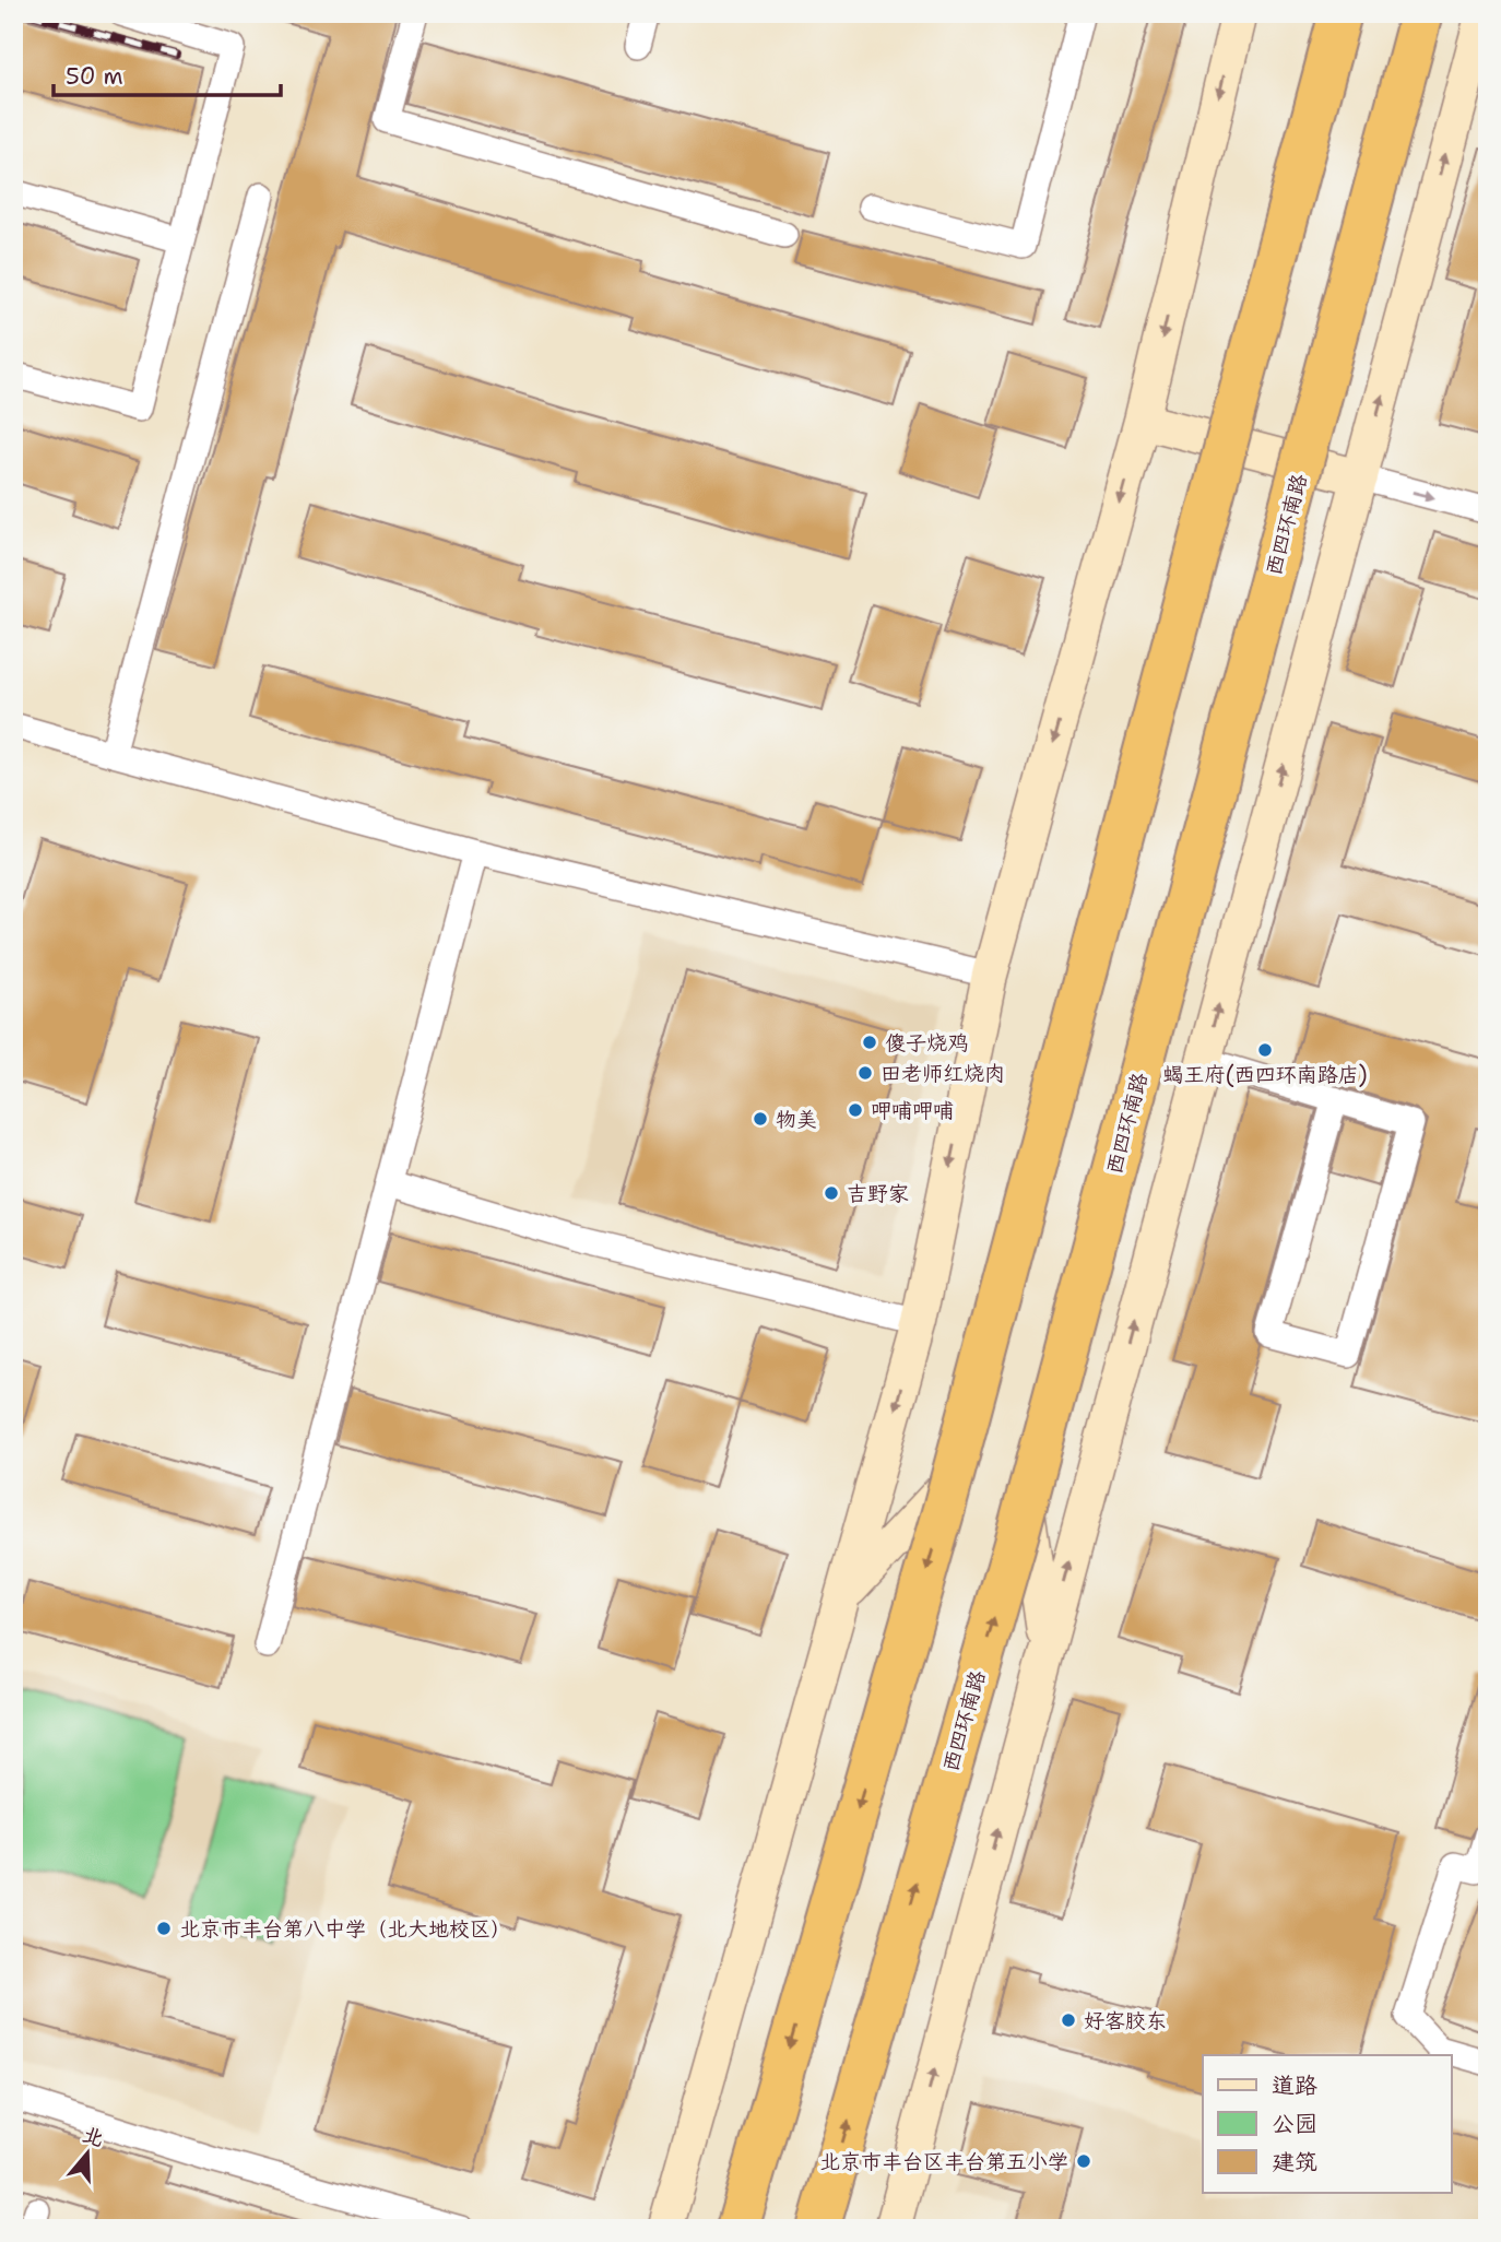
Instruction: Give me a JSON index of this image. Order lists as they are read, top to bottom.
{
  "streets": {
    "highway": ["西四环南路"]
  },
  "places": [
    "傻子烧鸡",
    "蝎王府(西四环南路店)",
    "田老师红烧肉",
    "呷哺呷哺",
    "物美",
    "吉野家",
    "北京市丰台第八中学（北大地校区）",
    "好客胶东",
    "北京市丰台区丰台第五小学"
  ],
  "legend": ["道路", "公园", "建筑"],
  "scale_bar": "50 m",
  "north": "top"
}
